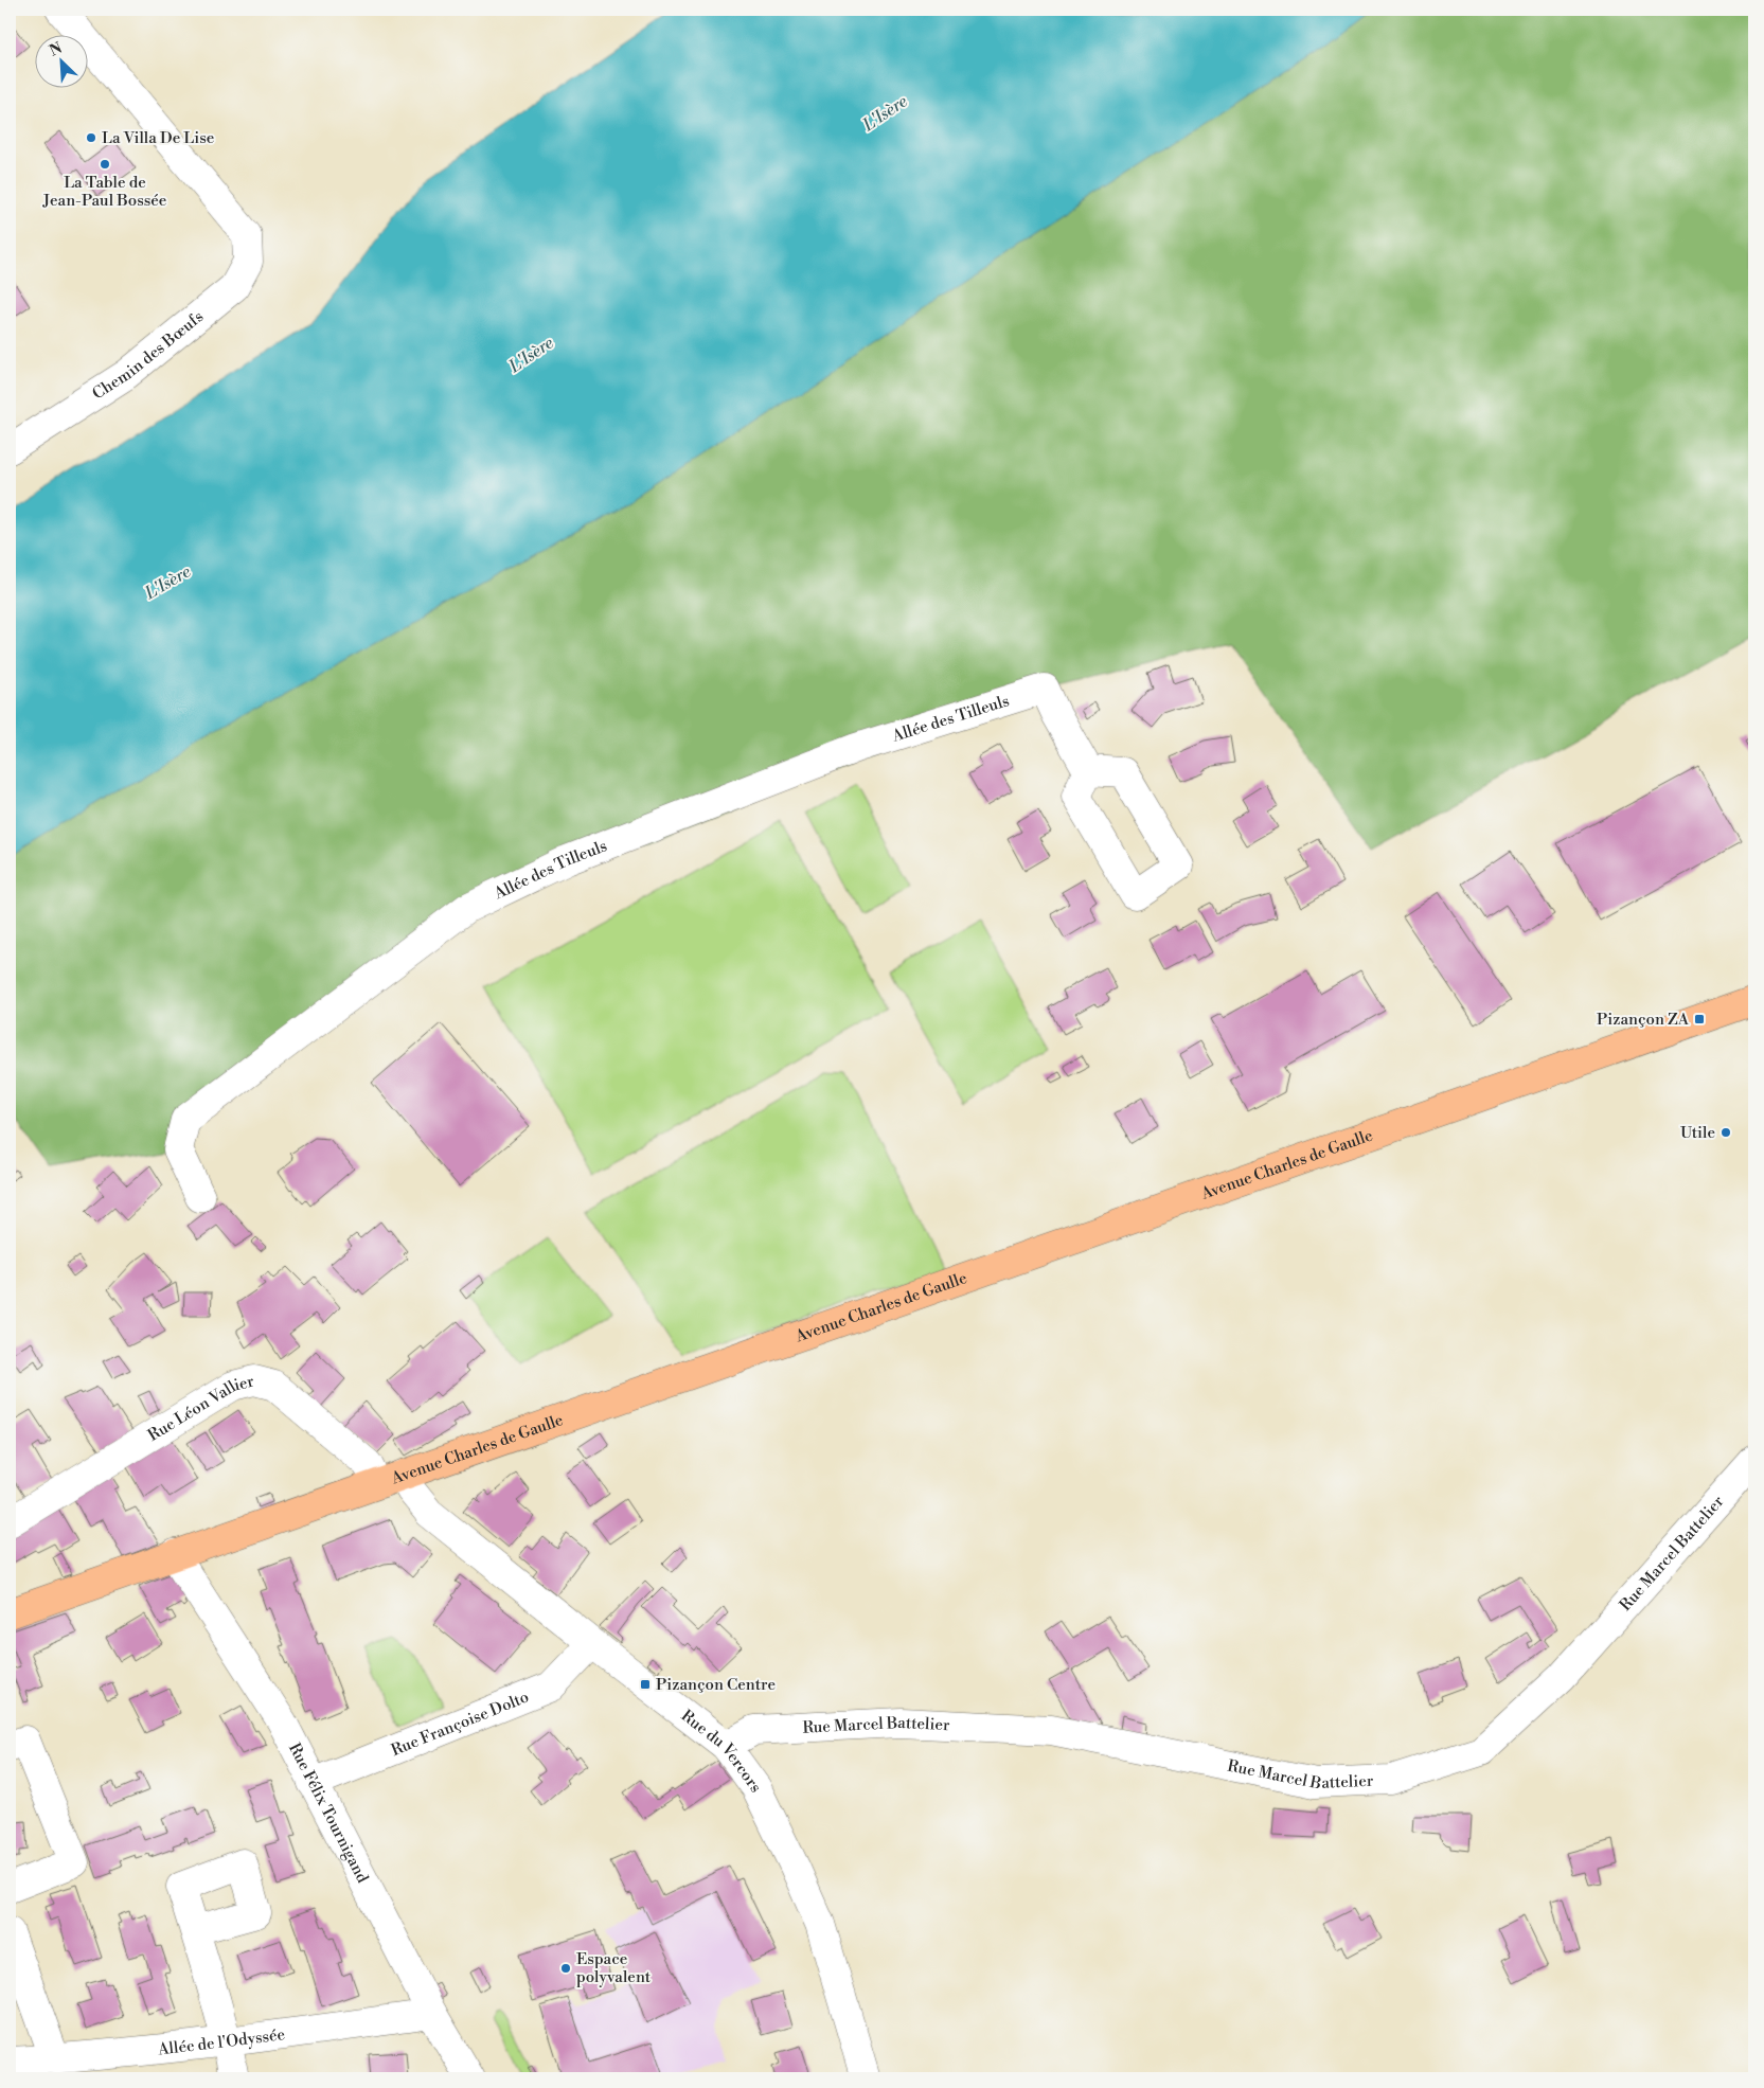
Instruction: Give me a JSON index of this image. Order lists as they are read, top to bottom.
{
  "streets": {
    "main road": ["Avenue Charles de Gaulle"],
    "street": [
      "Chemin des Bœufs",
      "Allée des Tilleuls",
      "Rue Léon Vallier",
      "Rue Marcel Battelier",
      "Rue Françoise Dolto",
      "Rue du Vercors",
      "Rue Félix Tournigand",
      "Allée de l'Odyssée"
    ]
  },
  "crossings": [
    ["Avenue Charles de Gaulle", "Rue Léon Vallier"],
    ["Avenue Charles de Gaulle", "Rue du Vercors"],
    ["Avenue Charles de Gaulle", "Rue Félix Tournigand"],
    ["Rue Léon Vallier", "Rue du Vercors"],
    ["Rue Marcel Battelier", "Rue du Vercors"],
    ["Rue Françoise Dolto", "Rue du Vercors"],
    ["Rue Françoise Dolto", "Rue Félix Tournigand"],
    ["Rue Félix Tournigand", "Allée de l'Odyssée"]
  ],
  "water": ["L'Isère"],
  "places": {
    "other": [
      "La Villa De Lise",
      "La Table de Jean-Paul Bossée",
      "Utile",
      "Espace polyvalent"
    ],
    "transit": ["Pizançon ZA", "Pizançon Centre"]
  },
  "north": "top left"
}
